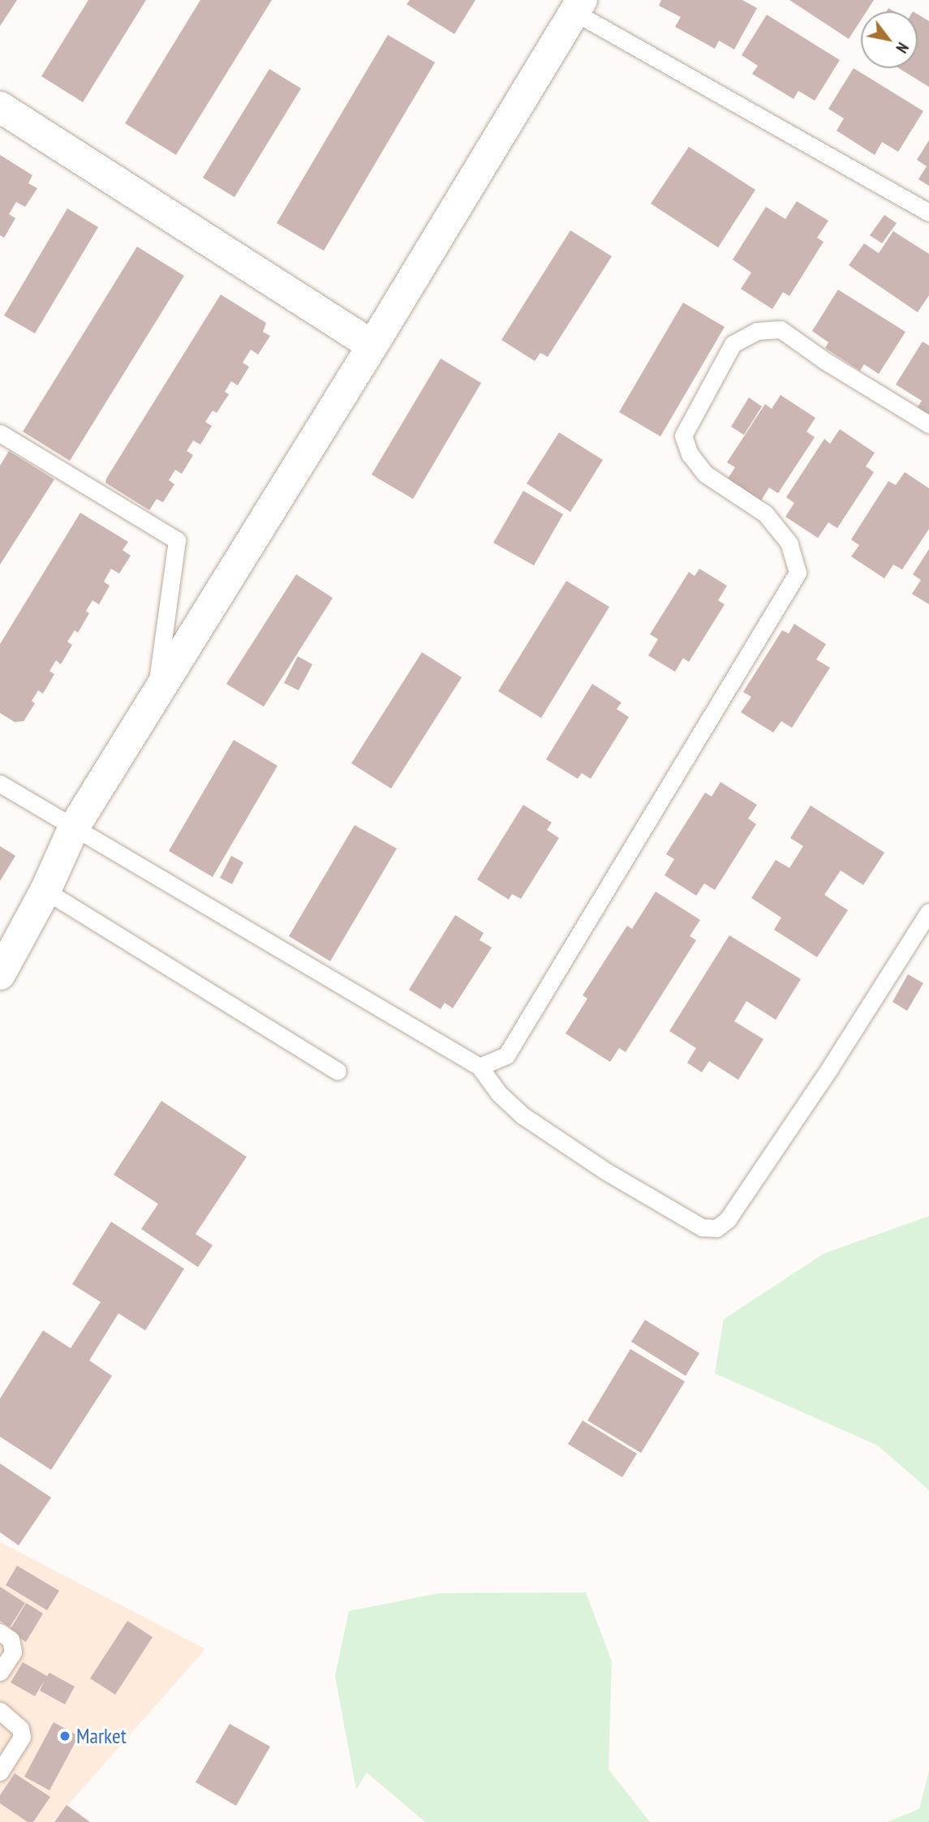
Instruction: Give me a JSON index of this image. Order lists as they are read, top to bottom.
{
  "places": ["Market"],
  "north": "bottom right"
}
